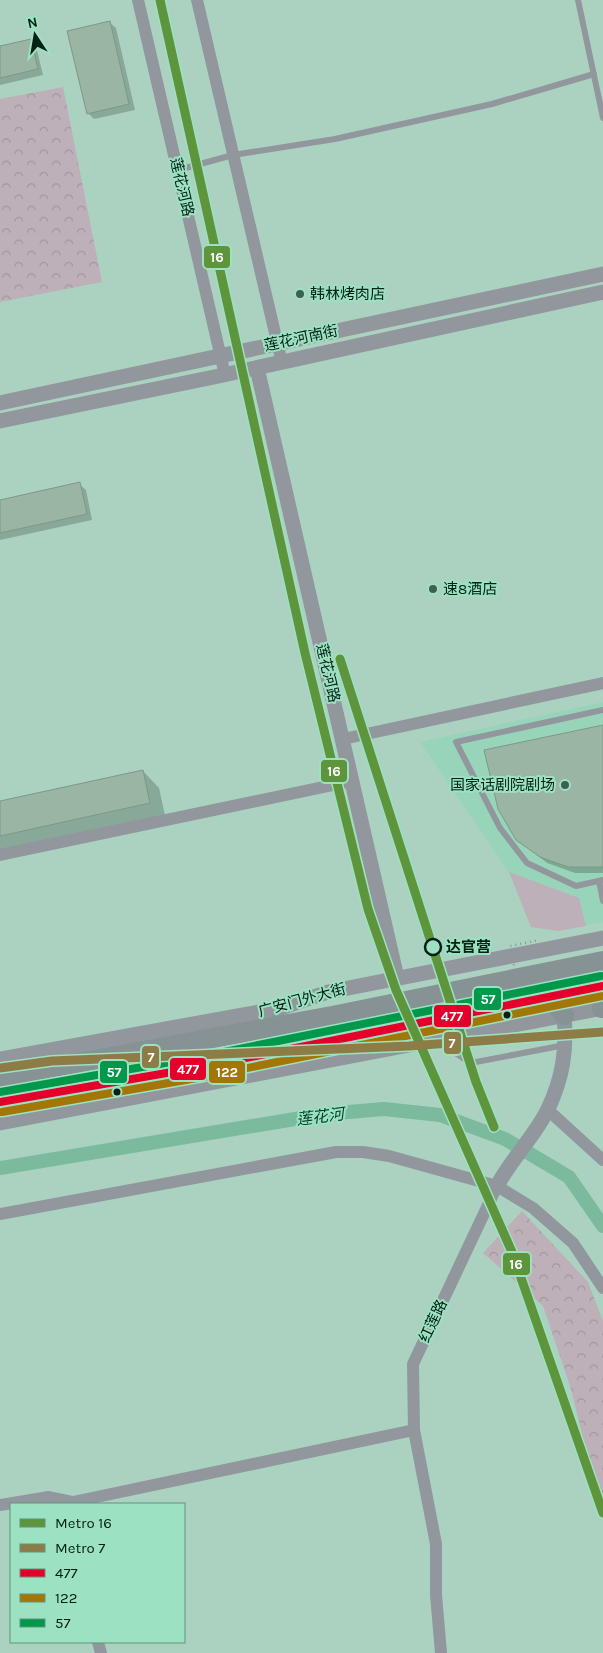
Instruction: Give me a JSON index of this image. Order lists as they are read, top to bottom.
{
  "streets": {
    "highway": ["广安门外大街"],
    "street": ["莲花河路", "莲花河南街", "红莲路"]
  },
  "crossings": [
    ["莲花河路", "莲花河南街"],
    ["莲花河路", "广安门外大街"]
  ],
  "water": ["莲花河"],
  "places": [
    "韩林烤肉店",
    "速8酒店",
    "国家话剧院剧场",
    "达官营"
  ],
  "lines": [
    "metro line 16",
    "transit line 57",
    "transit line 477",
    "transit line 122",
    "metro line 7"
  ],
  "legend": [
    "Metro 16",
    "Metro 7",
    "477",
    "122",
    "57"
  ],
  "north": "top"
}
